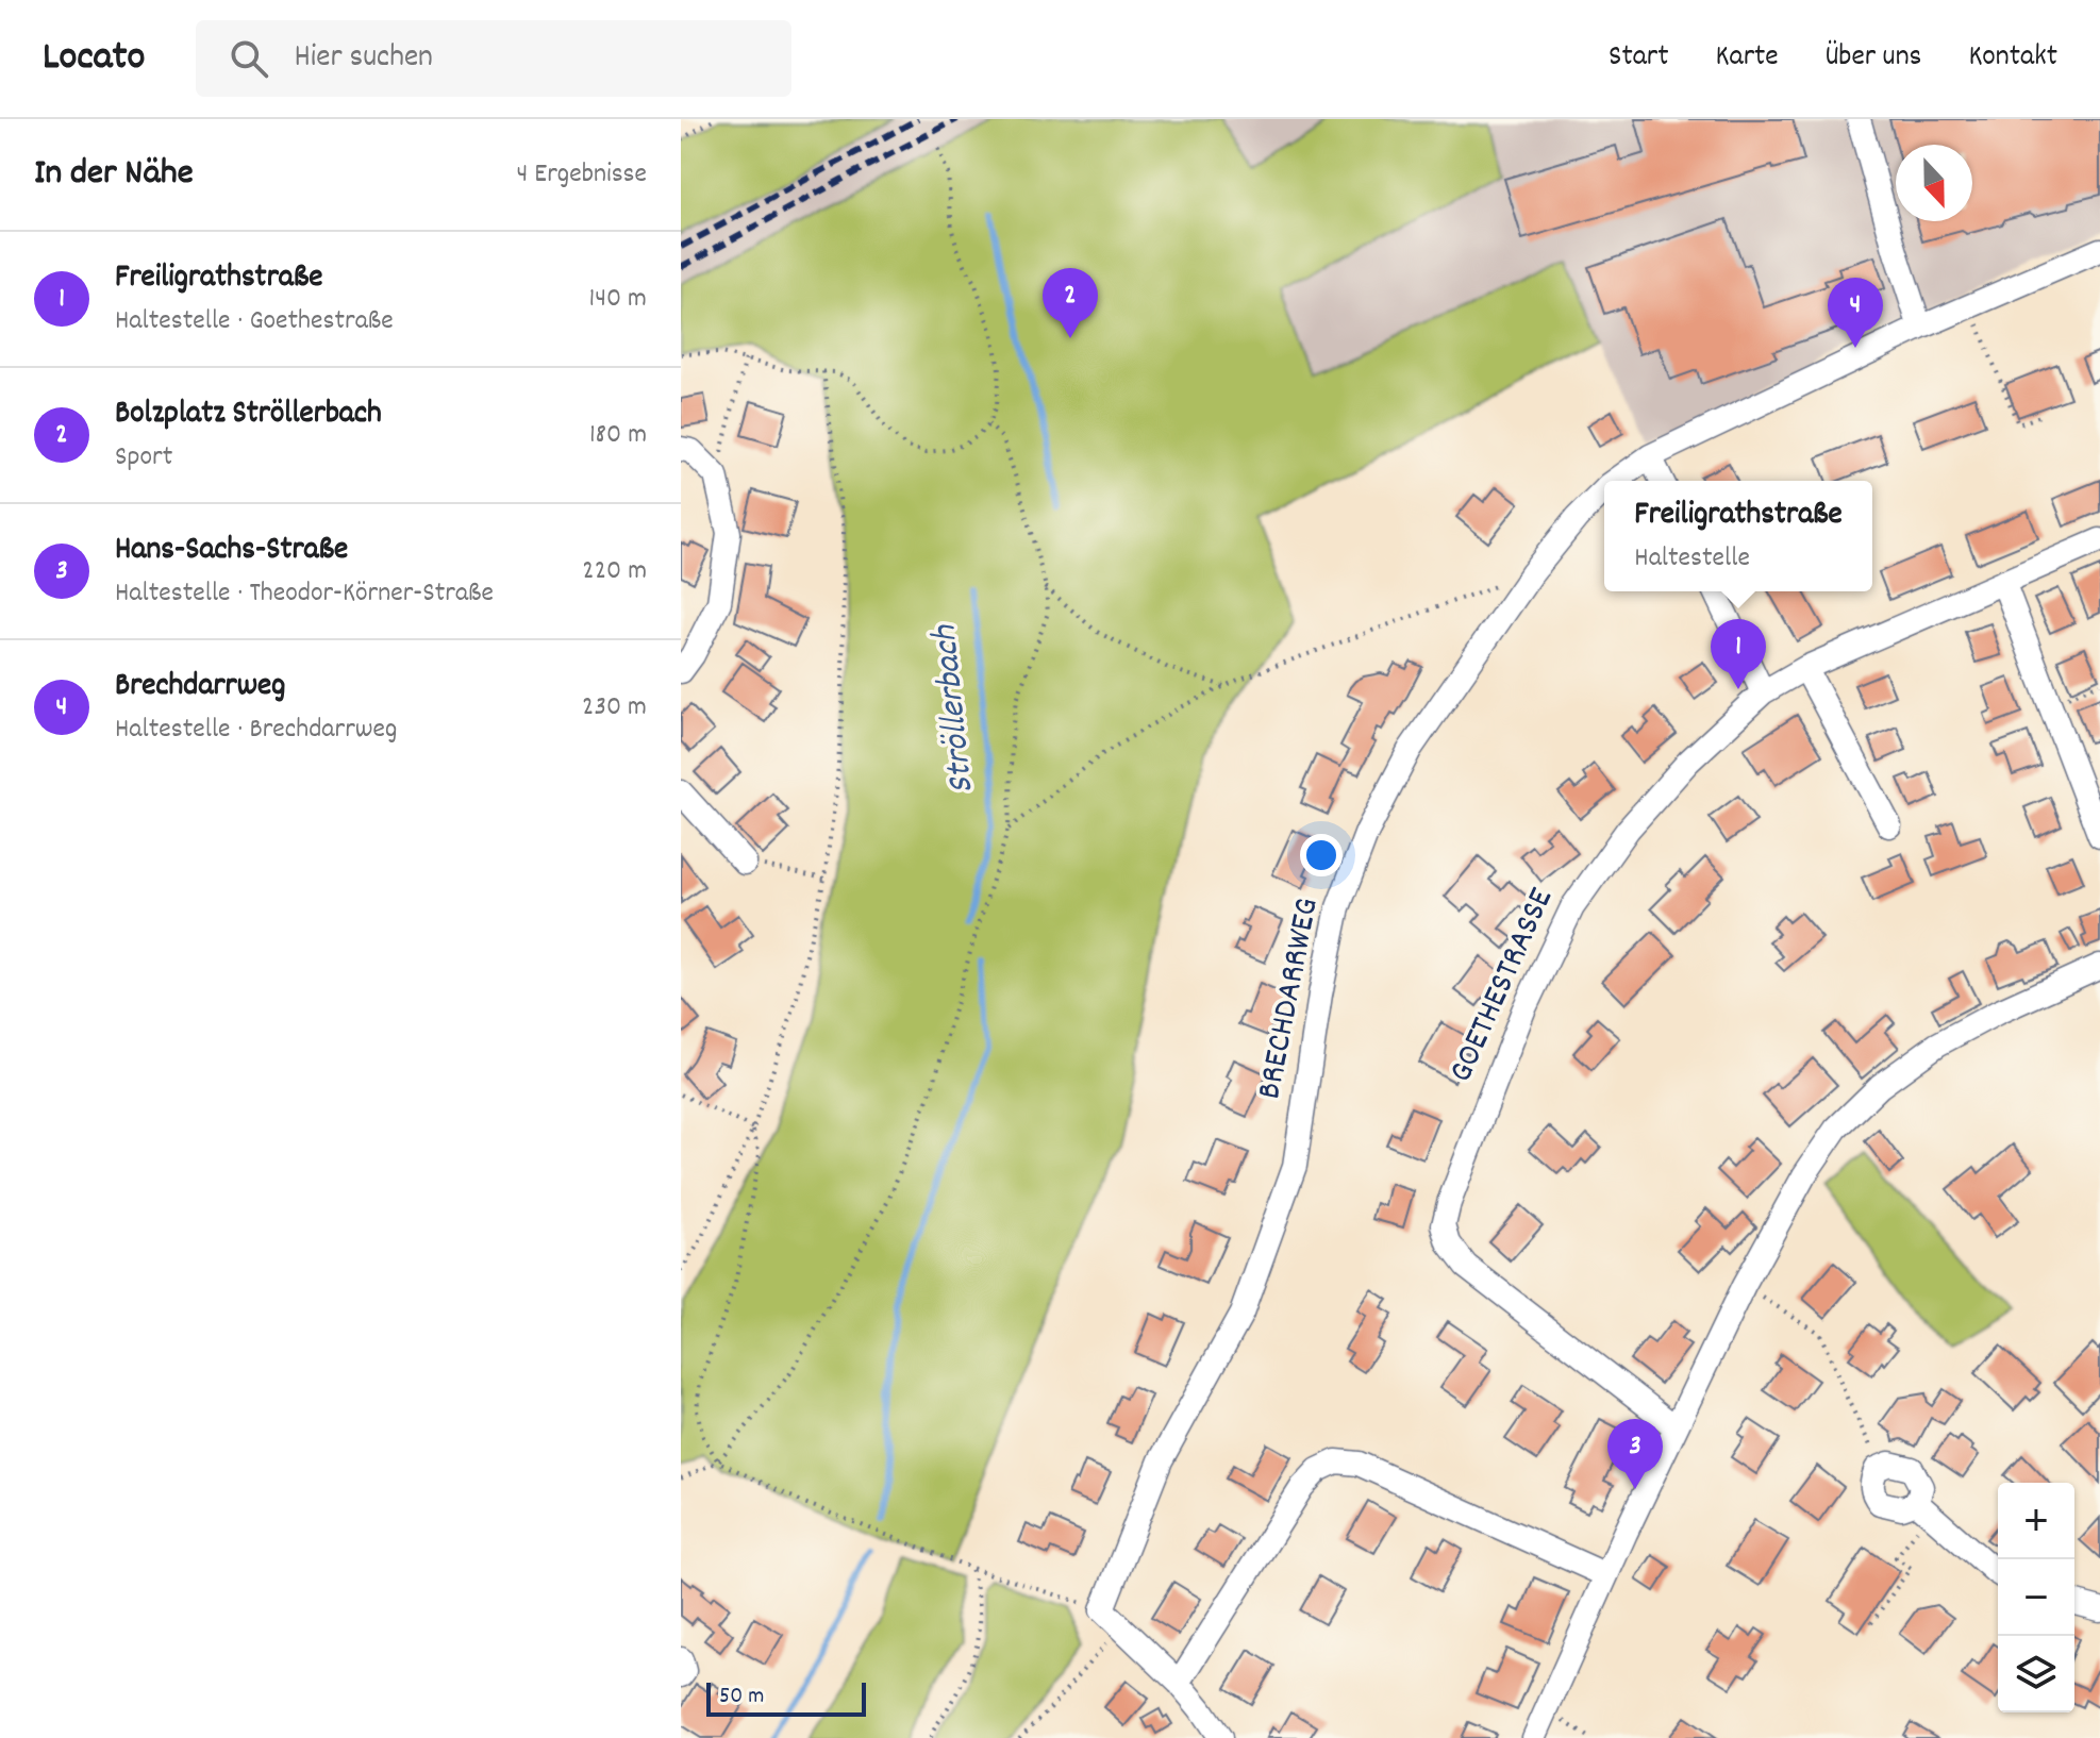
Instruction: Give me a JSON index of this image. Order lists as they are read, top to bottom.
{
  "streets": {
    "street": ["GOETHESTRASSE", "BRECHDARRWEG"]
  },
  "water": ["Ströllerbach"],
  "scale_bar": "50 m",
  "north": "bottom",
  "page": {
    "header": "Locato",
    "search": "Hier suchen",
    "nav": [
      "Start",
      "Karte",
      "Über uns",
      "Kontakt"
    ],
    "heading": ["In der Nähe", "4 Ergebnisse"],
    "list": [
      {
        "mark": "1",
        "name": "Freiligrathstraße",
        "note": "Haltestelle · Goethestraße",
        "value": "140 m"
      },
      {
        "mark": "2",
        "name": "Bolzplatz Ströllerbach",
        "note": "Sport",
        "value": "180 m"
      },
      {
        "mark": "3",
        "name": "Hans-Sachs-Straße",
        "note": "Haltestelle · Theodor-Körner-Straße",
        "value": "220 m"
      },
      {
        "mark": "4",
        "name": "Brechdarrweg",
        "note": "Haltestelle · Brechdarrweg",
        "value": "230 m"
      }
    ],
    "pins": [
      "2",
      "4",
      "1",
      "3"
    ],
    "popup": ["Freiligrathstraße", "Haltestelle"],
    "map_buttons": ["+", "−"],
    "scale": "50 m"
  }
}
